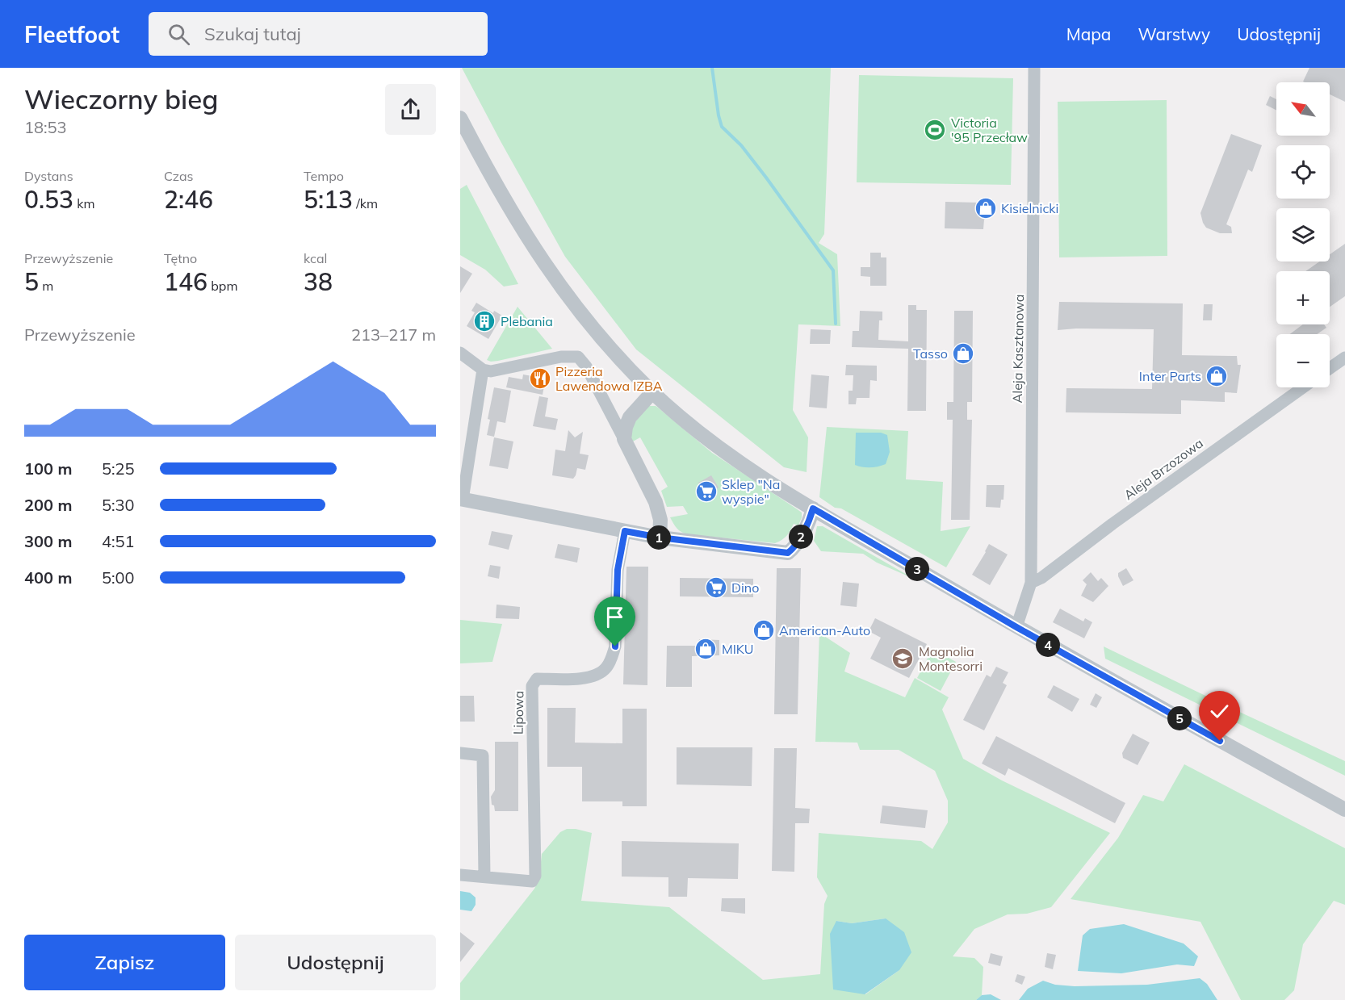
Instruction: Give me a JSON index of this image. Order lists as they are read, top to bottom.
{
  "streets": {
    "street": ["Aleja Kasztanowa", "Aleja Brzozowa", "Lipowa"]
  },
  "crossings": [
    ["Aleja Kasztanowa", "Aleja Brzozowa"]
  ],
  "places": {
    "sports": ["Victoria '95 Przecław"],
    "shop": [
      "Kisielnicki",
      "Tasso",
      "Inter Parts",
      "American-Auto",
      "MIKU"
    ],
    "building": ["Plebania"],
    "restaurant": ["Pizzeria Lawendowa IZBA"],
    "supermarket": ["Sklep \"Na wyspie\"", "Dino"],
    "school or university": ["Magnolia Montesorri"]
  },
  "north": "top left",
  "page": {
    "header": "Fleetfoot",
    "search": "Szukaj tutaj",
    "nav": ["Mapa", "Warstwy", "Udostępnij"],
    "heading": ["Wieczorny bieg", "18:53"],
    "map_buttons": ["+", "−"],
    "stats": [
      ["Dystans", "0.53 km"],
      ["Czas", "2:46"],
      ["Tempo", "5:13 /km"],
      ["Przewyższenie", "5 m"],
      ["Tętno", "146 bpm"],
      ["kcal", "38"]
    ],
    "chart": ["Przewyższenie", "213–217 m"],
    "list": [
      {
        "name": "100 m",
        "note": "5:25"
      },
      {
        "name": "200 m",
        "note": "5:30"
      },
      {
        "name": "300 m",
        "note": "4:51"
      },
      {
        "name": "400 m",
        "note": "5:00"
      }
    ],
    "pins": [
      "2",
      "1",
      "3",
      "4",
      "5"
    ],
    "buttons": ["Zapisz", "Udostępnij"]
  }
}
